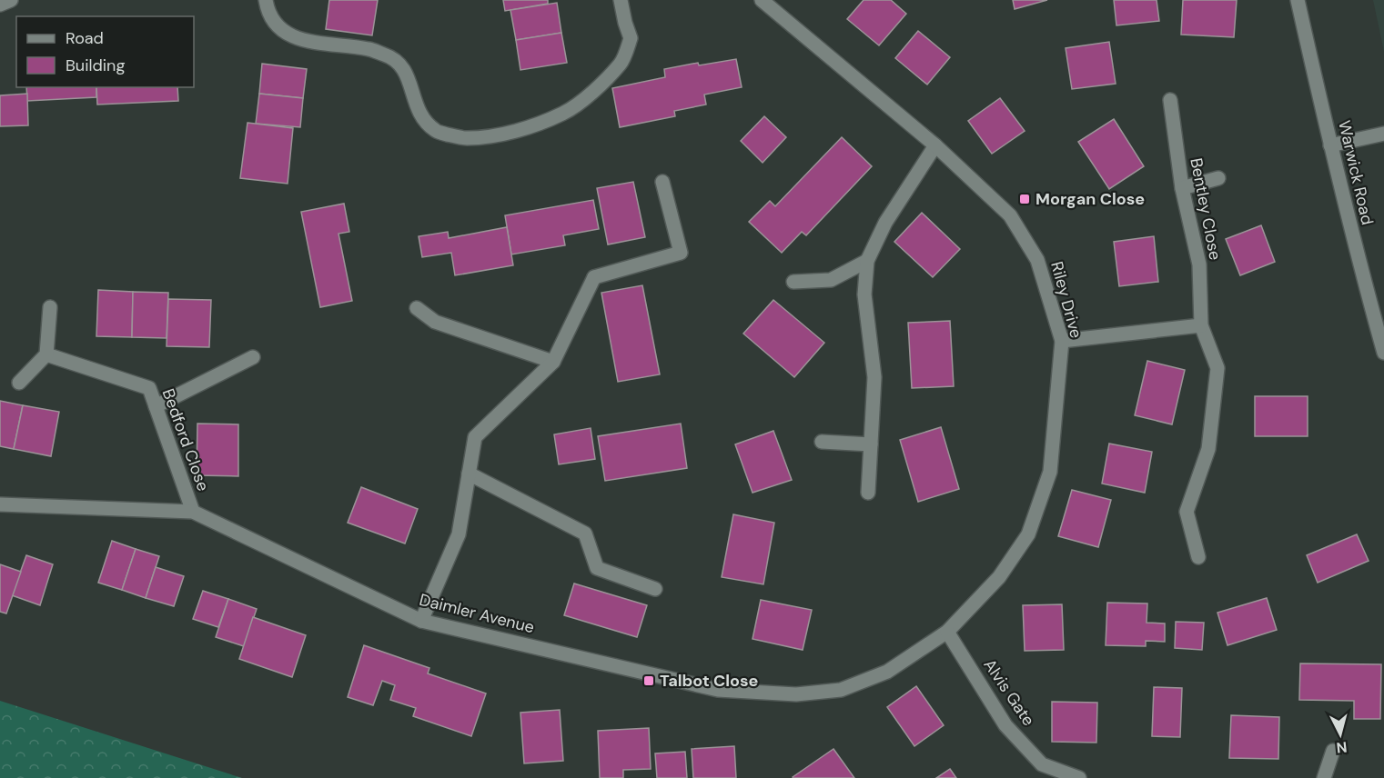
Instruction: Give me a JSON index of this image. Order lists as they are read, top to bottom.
{
  "streets": {
    "street": [
      "Warwick Road",
      "Bentley Close",
      "Riley Drive",
      "Bedford Close",
      "Daimler Avenue",
      "Alvis Gate"
    ]
  },
  "crossings": [
    ["Riley Drive", "Daimler Avenue"],
    ["Riley Drive", "Alvis Gate"],
    ["Bedford Close", "Daimler Avenue"],
    ["Daimler Avenue", "Alvis Gate"]
  ],
  "places": {
    "transit": ["Morgan Close", "Talbot Close"]
  },
  "legend": ["Road", "Building"],
  "north": "bottom"
}
